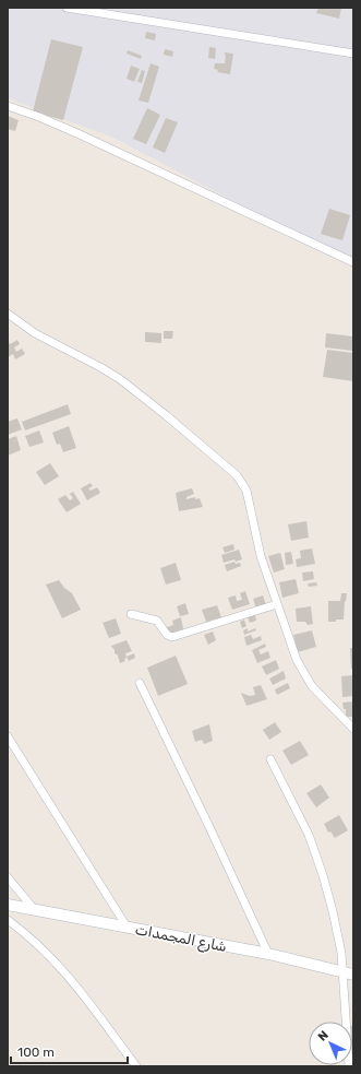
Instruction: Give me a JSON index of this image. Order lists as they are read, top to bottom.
{
  "streets": {
    "main road": ["شارع المجمدات"]
  },
  "scale_bar": "100 m",
  "north": "top left"
}
